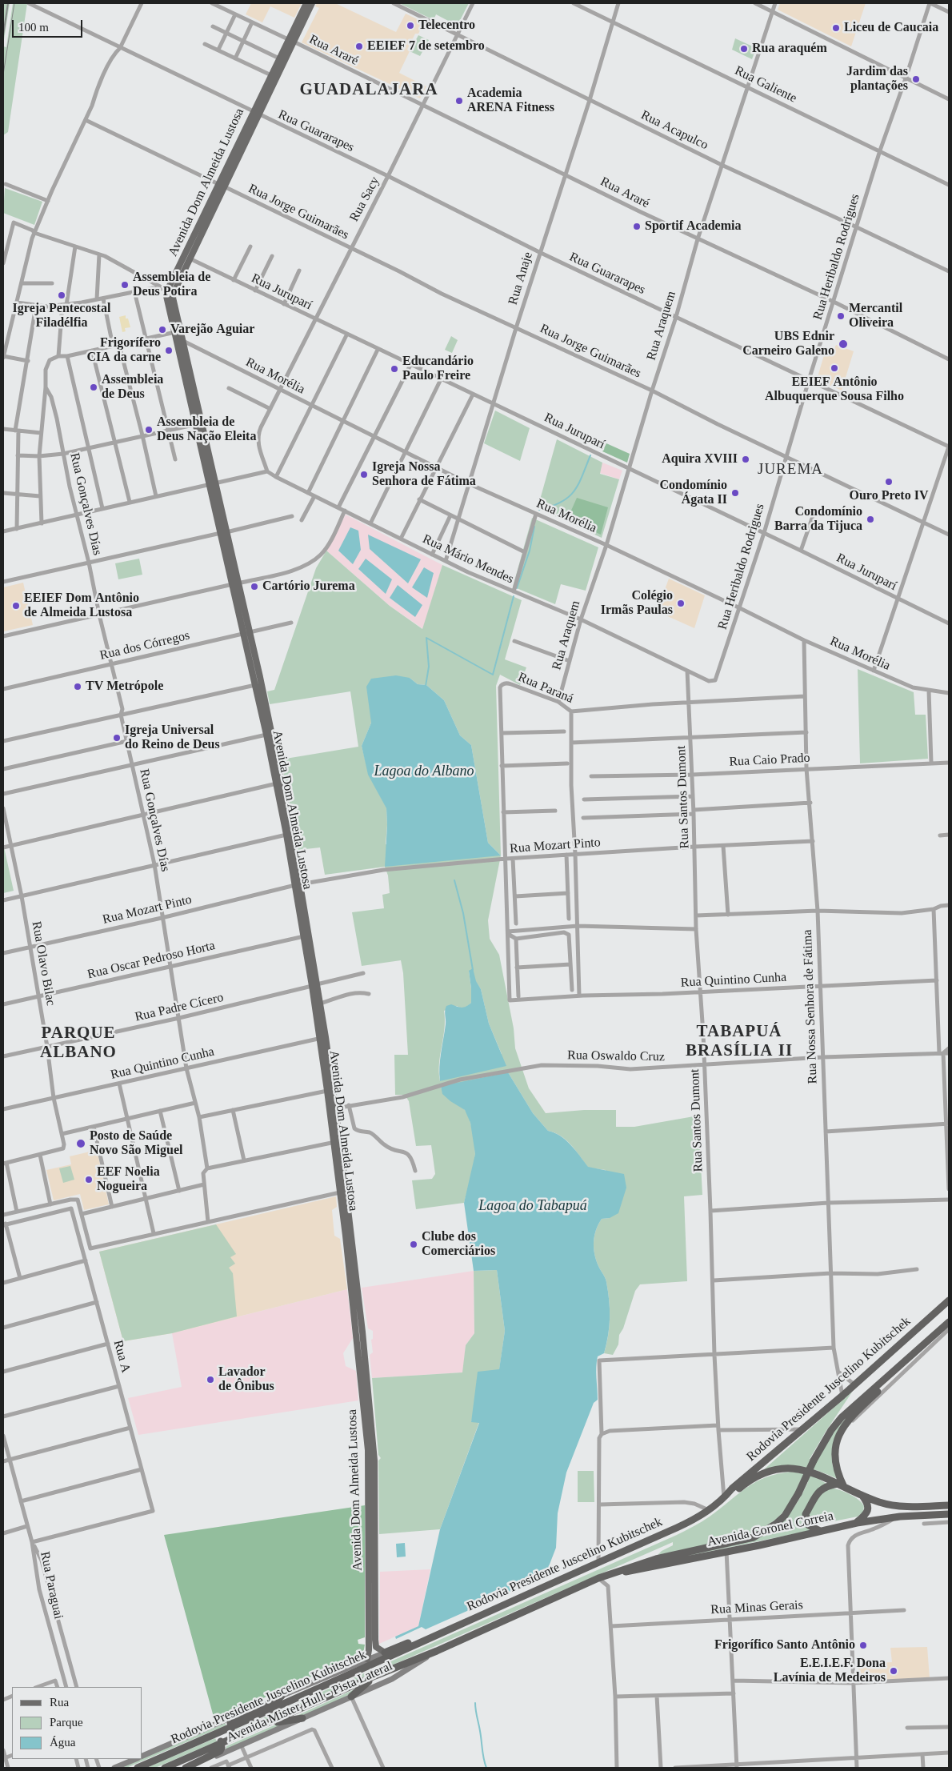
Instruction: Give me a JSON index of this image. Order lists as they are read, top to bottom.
{
  "streets": {
    "highway": ["Rodovia Presidente Juscelino Kubitschek", "Avenida Coronel Correia"],
    "main road": ["Avenida Dom Almeida Lustosa", "Avenida Mister Hull - Pista Lateral"],
    "street": [
      "Rua Araré",
      "Rua Galiente",
      "Rua Acapulco",
      "Rua Guararapes",
      "Rua Sacy",
      "Rua Jorge Guimarães",
      "Rua Heribaldo Rodrigues",
      "Rua Anaje",
      "Rua Juruparí",
      "Rua Araquem",
      "Rua Morélia",
      "Rua Gonçalves Días",
      "Rua Mário Mendes",
      "Rua dos Córregos",
      "Rua Paraná",
      "Rua Caio Prado",
      "Rua Santos Dumont",
      "Rua Mozart Pinto",
      "Rua Oscar Pedroso Horta",
      "Rua Olavo Bilac",
      "Rua Quintino Cunha",
      "Rua Nossa Senhora de Fátima",
      "Rua Padre Cícero",
      "Rua Oswaldo Cruz",
      "Rua A",
      "Rua Paraguai",
      "Rua Minas Gerais"
    ]
  },
  "crossings": [
    ["Rua Araré", "Avenida Dom Almeida Lustosa"],
    ["Rua Araré", "Rua Sacy"],
    ["Rua Araré", "Rua Heribaldo Rodrigues"],
    ["Rua Araré", "Rua Anaje"],
    ["Rua Araré", "Rua Araquem"],
    ["Rua Galiente", "Rua Heribaldo Rodrigues"],
    ["Rua Galiente", "Rua Anaje"],
    ["Rua Galiente", "Rua Araquem"],
    ["Rua Acapulco", "Rua Sacy"],
    ["Rua Acapulco", "Rua Heribaldo Rodrigues"],
    ["Rua Acapulco", "Rua Anaje"],
    ["Rua Acapulco", "Rua Araquem"],
    ["Rua Guararapes", "Avenida Dom Almeida Lustosa"],
    ["Rua Guararapes", "Rua Sacy"],
    ["Rua Guararapes", "Rua Heribaldo Rodrigues"],
    ["Rua Guararapes", "Rua Anaje"],
    ["Rua Guararapes", "Rua Araquem"],
    ["Avenida Dom Almeida Lustosa", "Rua Jorge Guimarães"],
    ["Avenida Dom Almeida Lustosa", "Rua Juruparí"],
    ["Avenida Dom Almeida Lustosa", "Rua Morélia"],
    ["Avenida Dom Almeida Lustosa", "Rua dos Córregos"],
    ["Avenida Dom Almeida Lustosa", "Rua Mozart Pinto"],
    ["Avenida Dom Almeida Lustosa", "Rua Oscar Pedroso Horta"],
    ["Avenida Dom Almeida Lustosa", "Rua Quintino Cunha"],
    ["Avenida Dom Almeida Lustosa", "Rua Padre Cícero"],
    ["Avenida Dom Almeida Lustosa", "Rua Oswaldo Cruz"],
    ["Avenida Dom Almeida Lustosa", "Avenida Mister Hull - Pista Lateral"],
    ["Rua Sacy", "Rua Jorge Guimarães"],
    ["Rua Sacy", "Rua Juruparí"],
    ["Rua Sacy", "Rua Morélia"],
    ["Rua Sacy", "Rua Mário Mendes"],
    ["Rua Jorge Guimarães", "Rua Heribaldo Rodrigues"],
    ["Rua Jorge Guimarães", "Rua Anaje"],
    ["Rua Jorge Guimarães", "Rua Araquem"],
    ["Rua Heribaldo Rodrigues", "Rua Juruparí"],
    ["Rua Heribaldo Rodrigues", "Rua Morélia"],
    ["Rua Heribaldo Rodrigues", "Rua Mário Mendes"],
    ["Rua Anaje", "Rua Juruparí"],
    ["Rua Anaje", "Rua Morélia"],
    ["Rua Anaje", "Rua Mário Mendes"],
    ["Rua Juruparí", "Rua Araquem"],
    ["Rua Araquem", "Rua Morélia"],
    ["Rua Araquem", "Rua Mário Mendes"],
    ["Rua Araquem", "Rua Paraná"],
    ["Rua Morélia", "Rua Nossa Senhora de Fátima"],
    ["Rua Gonçalves Días", "Rua dos Córregos"],
    ["Rua Gonçalves Días", "Rua Mozart Pinto"],
    ["Rua Gonçalves Días", "Rua Oscar Pedroso Horta"],
    ["Rua Gonçalves Días", "Rua Quintino Cunha"],
    ["Rua Gonçalves Días", "Rua Padre Cícero"],
    ["Rua Mário Mendes", "Rua Santos Dumont"],
    ["Rua Paraná", "Rua Santos Dumont"],
    ["Rua Paraná", "Rua Mozart Pinto"],
    ["Rua Paraná", "Rua Quintino Cunha"],
    ["Rua Paraná", "Rua Nossa Senhora de Fátima"],
    ["Rua Caio Prado", "Rua Santos Dumont"],
    ["Rua Caio Prado", "Rua Nossa Senhora de Fátima"],
    ["Rua Santos Dumont", "Rua Mozart Pinto"],
    ["Rua Santos Dumont", "Rua Quintino Cunha"],
    ["Rua Santos Dumont", "Rua Oswaldo Cruz"],
    ["Rua Santos Dumont", "Rodovia Presidente Juscelino Kubitschek"],
    ["Rua Mozart Pinto", "Rua Olavo Bilac"],
    ["Rua Mozart Pinto", "Rua Nossa Senhora de Fátima"],
    ["Rua Oscar Pedroso Horta", "Rua Olavo Bilac"],
    ["Rua Olavo Bilac", "Rua Quintino Cunha"],
    ["Rua Olavo Bilac", "Rua Padre Cícero"],
    ["Rua Quintino Cunha", "Rua Nossa Senhora de Fátima"],
    ["Rua Nossa Senhora de Fátima", "Rua Oswaldo Cruz"],
    ["Rua Nossa Senhora de Fátima", "Rodovia Presidente Juscelino Kubitschek"],
    ["Rua A", "Rua Paraguai"],
    ["Rodovia Presidente Juscelino Kubitschek", "Avenida Coronel Correia"],
    ["Rodovia Presidente Juscelino Kubitschek", "Avenida Mister Hull - Pista Lateral"]
  ],
  "districts": [
    "GUADALAJARA",
    "JUREMA",
    "TABAPUÁ BRASÍLIA II",
    "PARQUE ALBANO"
  ],
  "water": ["Lagoa do Albano", "Lagoa do Tabapuá"],
  "places": [
    "Telecentro",
    "Liceu de Caucaia",
    "EEIEF 7 de setembro",
    "Rua araquém",
    "Jardim das plantações",
    "Academia ARENA Fitness",
    "Sportif Academia",
    "Assembleia de Deus Potira",
    "Igreja Pentecostal Filadélfia",
    "Mercantil Oliveira",
    "Varejão Aguiar",
    "UBS Ednir Carneiro Galeno",
    "Frigorífero CIA da carne",
    "EEIEF Antônio Albuquerque Sousa Filho",
    "Educandário Paulo Freire",
    "Assembleia de Deus",
    "Assembleia de Deus Nação Eleita",
    "Aquira XVIII",
    "Igreja Nossa Senhora de Fátima",
    "Ouro Preto IV",
    "Condomínio Ágata II",
    "Condomínio Barra da Tijuca",
    "Cartório Jurema",
    "Colégio Irmãs Paulas",
    "EEIEF Dom Antônio de Almeida Lustosa",
    "TV Metrópole",
    "Igreja Universal do Reino de Deus",
    "Posto de Saúde Novo São Miguel",
    "EEF Noelia Nogueira",
    "Clube dos Comerciários",
    "Lavador de Ônibus",
    "Frigorífico Santo Antônio",
    "E.E.I.E.F. Dona Lavínia de Medeiros"
  ],
  "legend": ["Rua", "Parque", "Água"],
  "scale_bar": "100 m"
}
